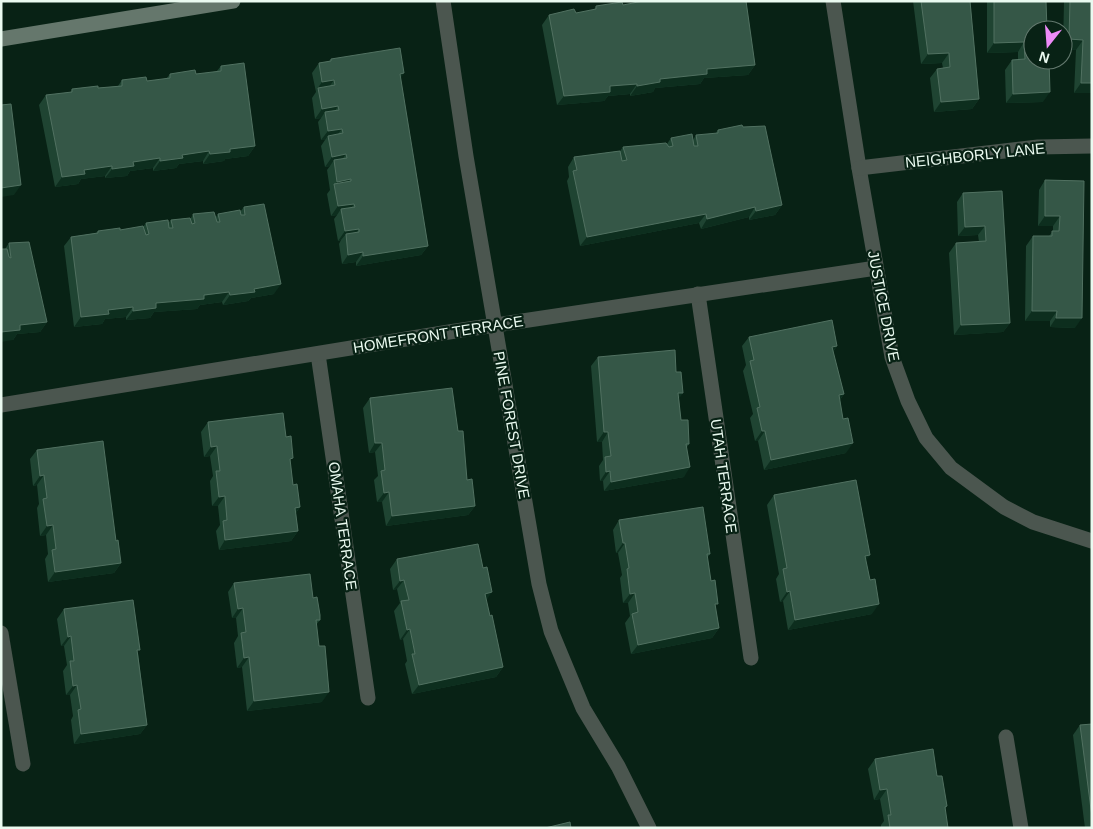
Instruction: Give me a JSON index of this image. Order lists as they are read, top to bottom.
{
  "streets": {
    "street": [
      "NEIGHBORLY LANE",
      "JUSTICE DRIVE",
      "HOMEFRONT TERRACE",
      "PINE FOREST DRIVE",
      "UTAH TERRACE",
      "OMAHA TERRACE"
    ]
  },
  "crossings": [
    ["NEIGHBORLY LANE", "JUSTICE DRIVE"],
    ["JUSTICE DRIVE", "HOMEFRONT TERRACE"],
    ["HOMEFRONT TERRACE", "PINE FOREST DRIVE"],
    ["HOMEFRONT TERRACE", "UTAH TERRACE"],
    ["HOMEFRONT TERRACE", "OMAHA TERRACE"]
  ],
  "north": "bottom"
}
